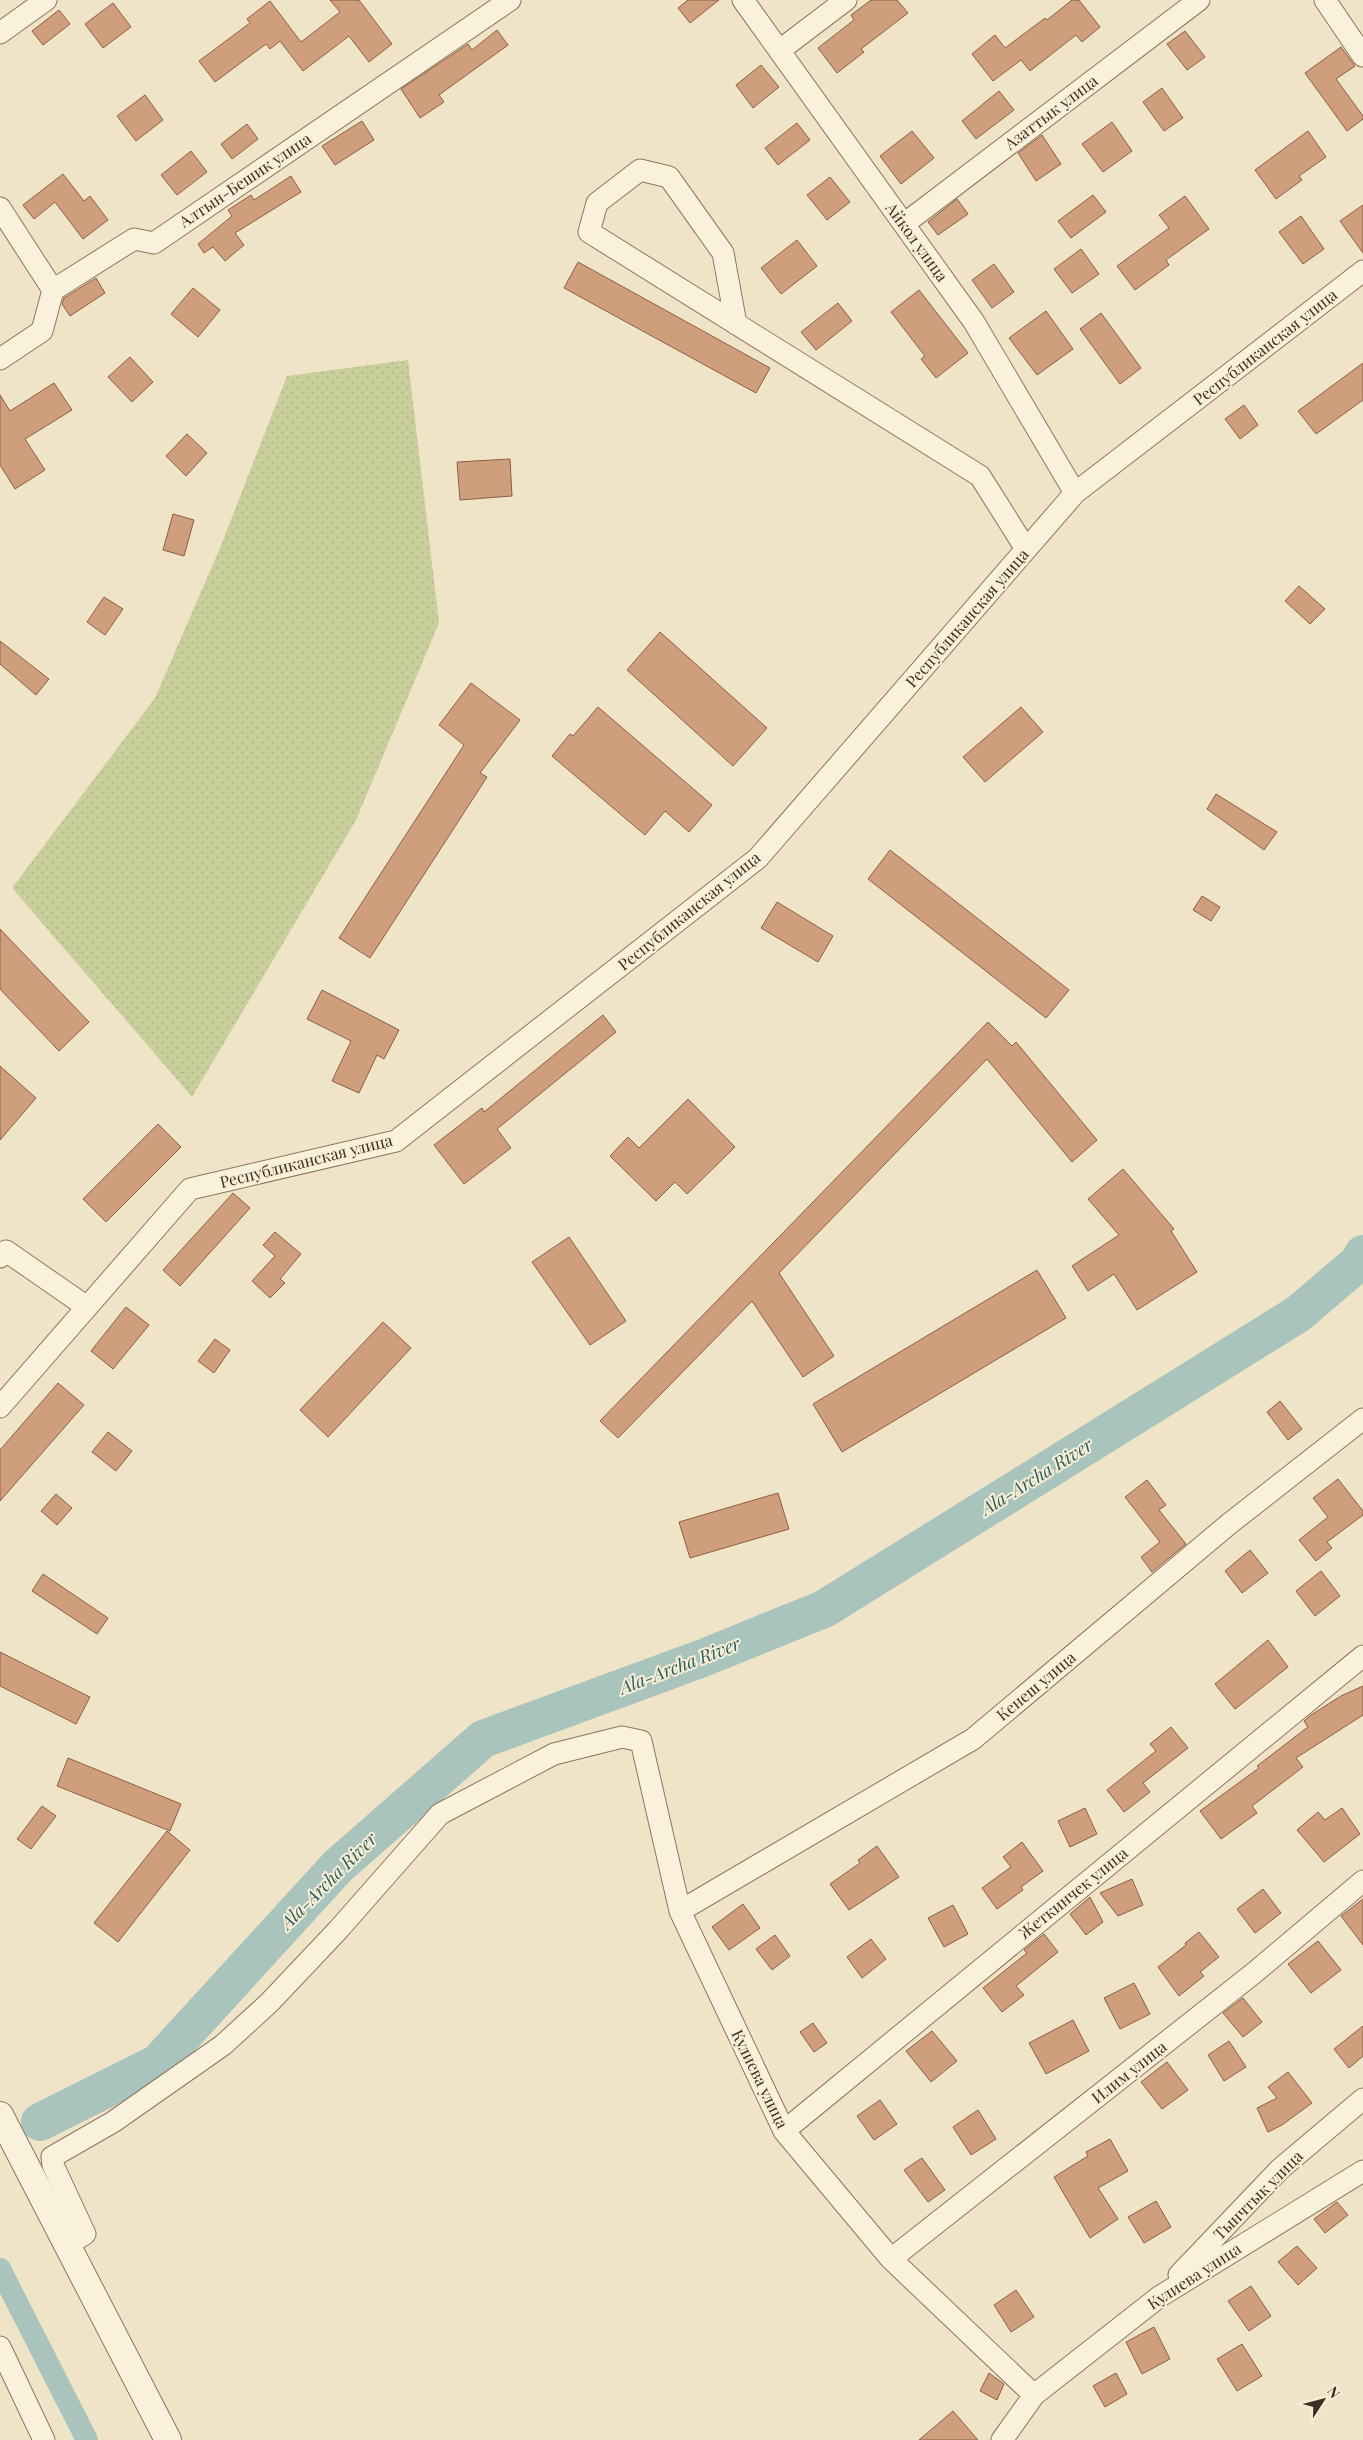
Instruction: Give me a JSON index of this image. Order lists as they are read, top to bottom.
{
  "streets": {
    "street": [
      "Азаттык улица",
      "Алтын-Бешик улица",
      "Айкол улица",
      "Республиканская улица",
      "Кенеш улица",
      "Жеткинчек улица",
      "Илим улица",
      "Кулиева улица",
      "Тынчтык улица"
    ]
  },
  "crossings": [
    ["Азаттык улица", "Айкол улица"],
    ["Айкол улица", "Республиканская улица"],
    ["Кенеш улица", "Кулиева улица"],
    ["Жеткинчек улица", "Кулиева улица"],
    ["Илим улица", "Кулиева улица"],
    ["Кулиева улица", "Тынчтык улица"]
  ],
  "water": ["Ala-Archa River"],
  "north": "top right"
}
